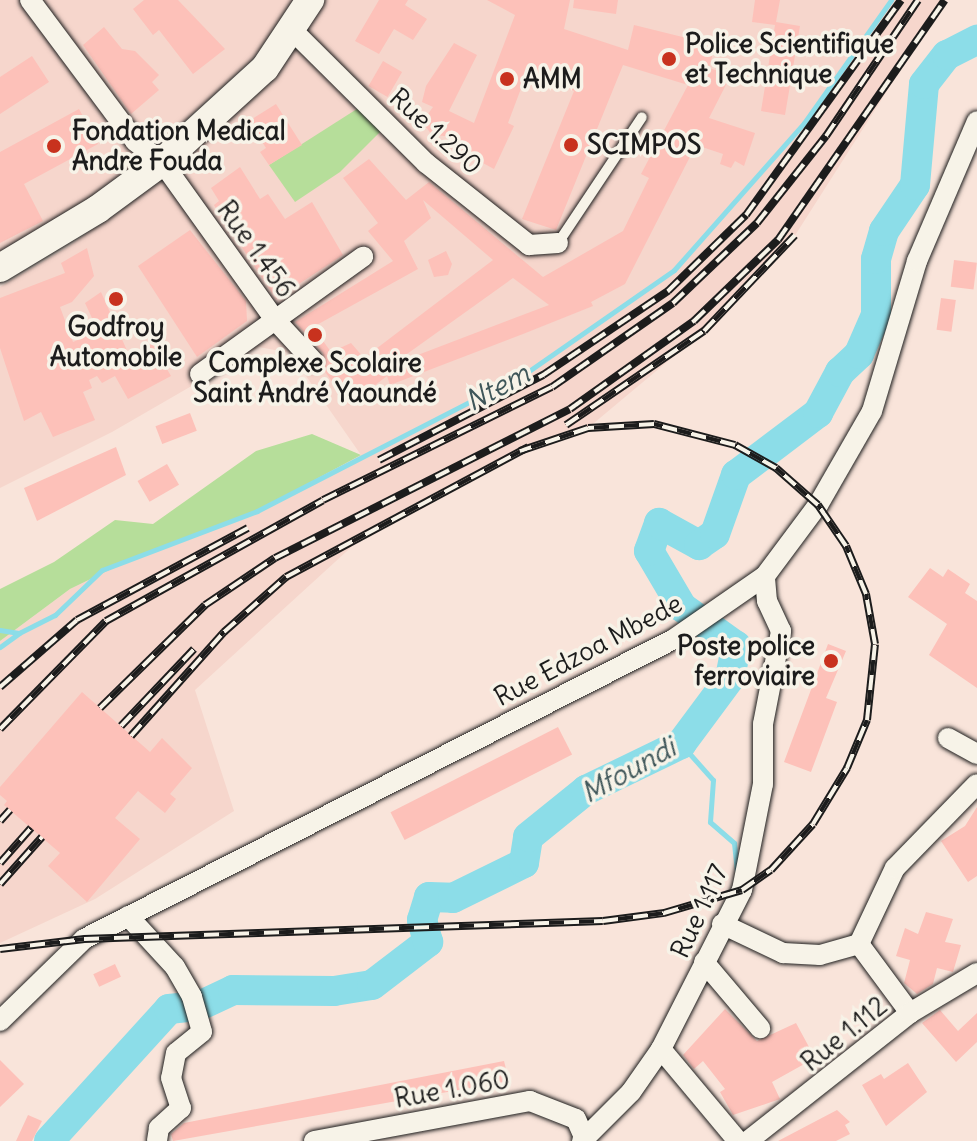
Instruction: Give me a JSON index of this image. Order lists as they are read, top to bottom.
{
  "streets": {
    "street": [
      "Rue 1.290",
      "Rue 1.456",
      "Rue Edzoa Mbede",
      "Rue 1.117",
      "Rue 1.112",
      "Rue 1.060"
    ]
  },
  "crossings": [
    ["Rue Edzoa Mbede", "Rue 1.117"],
    ["Rue 1.117", "Rue 1.060"]
  ],
  "water": ["Ntem", "Mfoundi"],
  "places": [
    "Police Scientifique et Technique",
    "AMM",
    "SCIMPOS",
    "Fondation Medical Andre Fouda",
    "Godfroy Automobile",
    "Complexe Scolaire Saint André Yaoundé",
    "Poste police ferroviaire"
  ]
}
